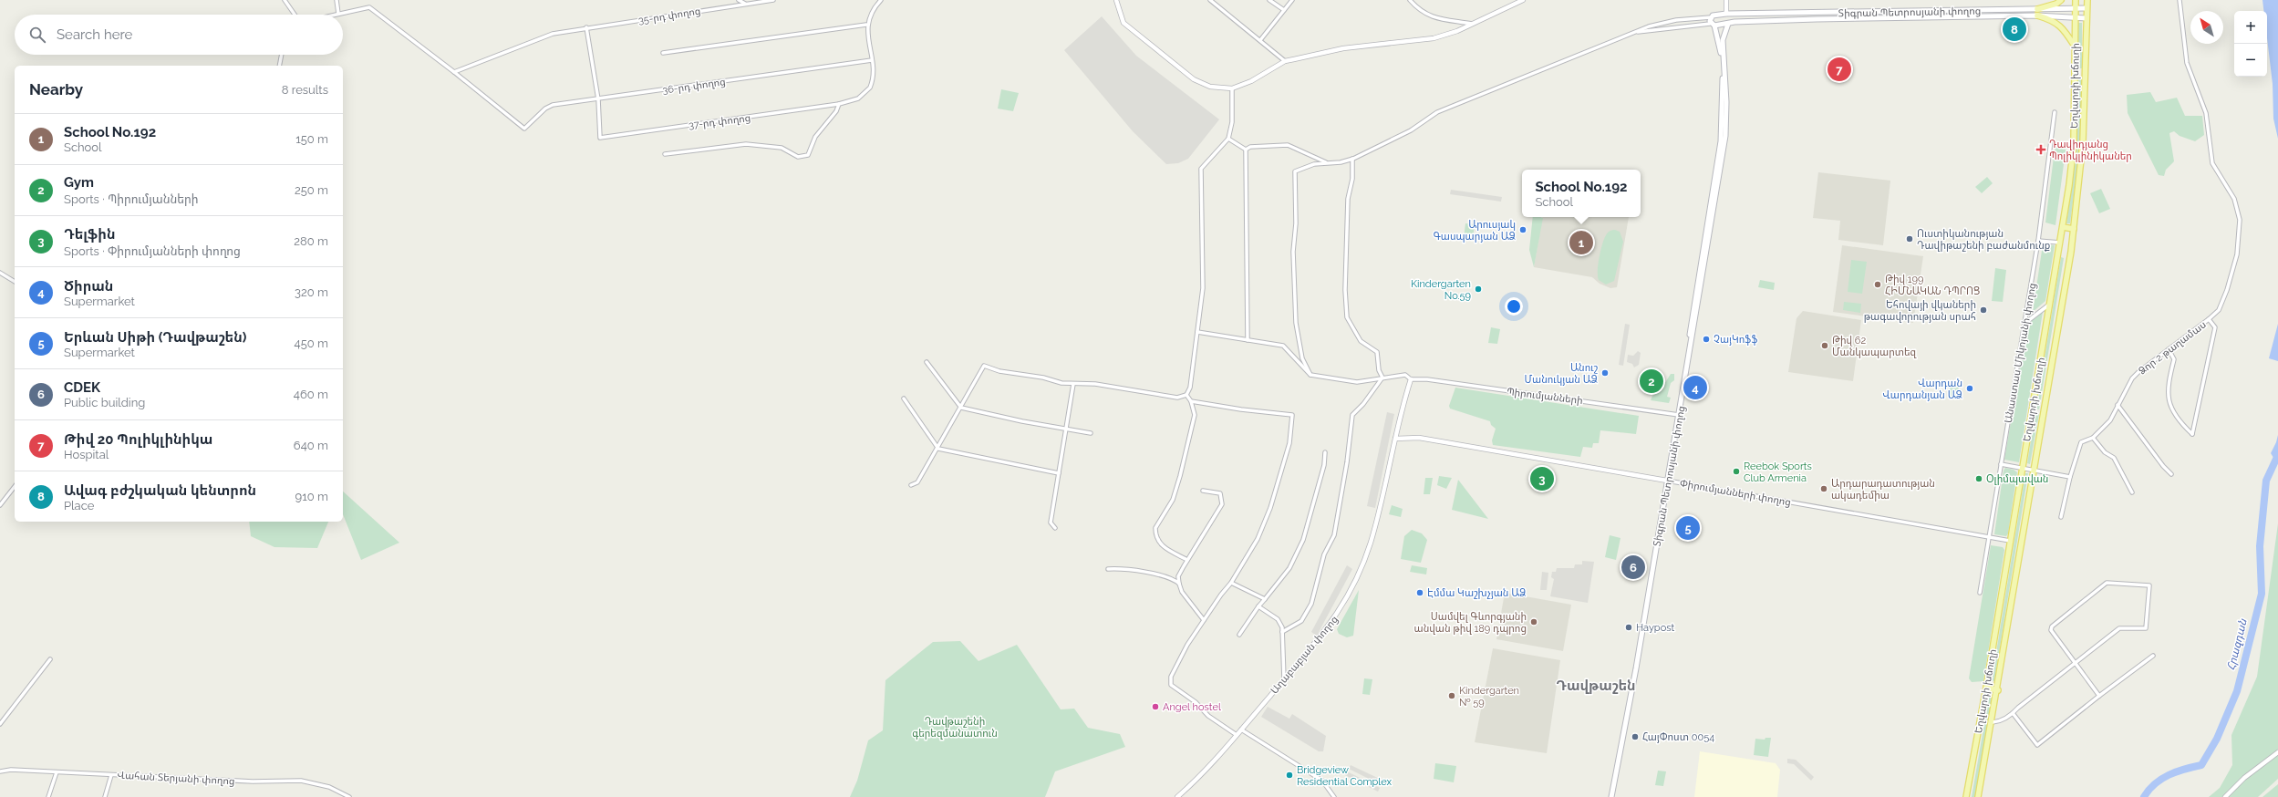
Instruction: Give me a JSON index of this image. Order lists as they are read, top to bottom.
{
  "streets": {
    "main road": ["Տիգրան Պետրոսյանի փողոց", "Եղվարդի խճուղի"],
    "street": [
      "35-րդ փողոց",
      "36-րդ փողոց",
      "37-րդ փողոց",
      "Ձոր 2 թաղամաս",
      "Անաստաս Միկոյանի փողոց",
      "Պիրումյանների",
      "Փիրումյանների փողոց",
      "Աղաբաբյան փողոց",
      "Վահան Տերյանի փողոց"
    ]
  },
  "crossings": [
    ["Տիգրան Պետրոսյանի փողոց", "Եղվարդի խճուղի"],
    ["Տիգրան Պետրոսյանի փողոց", "Պիրումյանների"],
    ["Տիգրան Պետրոսյանի փողոց", "Փիրումյանների փողոց"],
    ["35-րդ փողոց", "36-րդ փողոց"],
    ["36-րդ փողոց", "37-րդ փողոց"],
    ["Եղվարդի խճուղի", "Փիրումյանների փողոց"],
    ["Անաստաս Միկոյանի փողոց", "Փիրումյանների փողոց"],
    ["Պիրումյանների", "Աղաբաբյան փողոց"],
    ["Փիրումյանների փողոց", "Աղաբաբյան փողոց"]
  ],
  "districts": ["Դավթաշեն"],
  "water": ["Հրազդան"],
  "parks": ["Դավթաշենի գերեզմանատուն"],
  "places": {
    "health": ["Դավիդյանց Պոլիկլինիկաներ"],
    "other": [
      "Արուսյակ Գասպարյան ԱՁ",
      "Ուստիկանության Դավիթաշենի բաժանմունք",
      "Թիվ 199 ՀԻՄՆԱԿԱՆ ԴՊՐՈՑ",
      "Kindergarten No.59",
      "Եհովայի վկաների թագավորության սրահ",
      "ՉայԿոֆֆ",
      "Թիվ 62 Մանկապարտեզ",
      "Անուշ Մանուկյան ԱՁ",
      "Վարդան Վարդանյան ԱՁ",
      "Reebok Sports Club Armenia",
      "Օլիմպավան",
      "Արդարադատության ակադեմիա",
      "Էմմա Կաշխչյան ԱՁ",
      "Սամվել Գևորգյանի անվան թիվ 189 դպրոց",
      "Haypost",
      "Kindergarten № 59",
      "Angel hostel",
      "ՀայՓոստ 0054",
      "Bridgeview Residential Complex"
    ]
  },
  "north": "top left",
  "page": {
    "map_buttons": ["+", "−"],
    "search": "Search here",
    "pins": [
      "8",
      "7",
      "1",
      "2",
      "4",
      "3",
      "5",
      "6"
    ],
    "heading": ["Nearby", "8 results"],
    "list": [
      {
        "mark": "1",
        "name": "School No.192",
        "note": "School",
        "value": "150 m"
      },
      {
        "mark": "2",
        "name": "Gym",
        "note": "Sports · Պիրումյանների",
        "value": "250 m"
      },
      {
        "mark": "3",
        "name": "Դելֆին",
        "note": "Sports · Փիրումյանների փողոց",
        "value": "280 m"
      },
      {
        "mark": "4",
        "name": "Ծիրան",
        "note": "Supermarket",
        "value": "320 m"
      },
      {
        "mark": "5",
        "name": "Երևան Սիթի (Դավթաշեն)",
        "note": "Supermarket",
        "value": "450 m"
      },
      {
        "mark": "6",
        "name": "CDEK",
        "note": "Public building",
        "value": "460 m"
      },
      {
        "mark": "7",
        "name": "Թիվ 20 Պոլիկլինիկա",
        "note": "Hospital",
        "value": "640 m"
      },
      {
        "mark": "8",
        "name": "Ավագ բժշկական կենտրոն",
        "note": "Place",
        "value": "910 m"
      }
    ],
    "popup": ["School No.192", "School"]
  }
}
